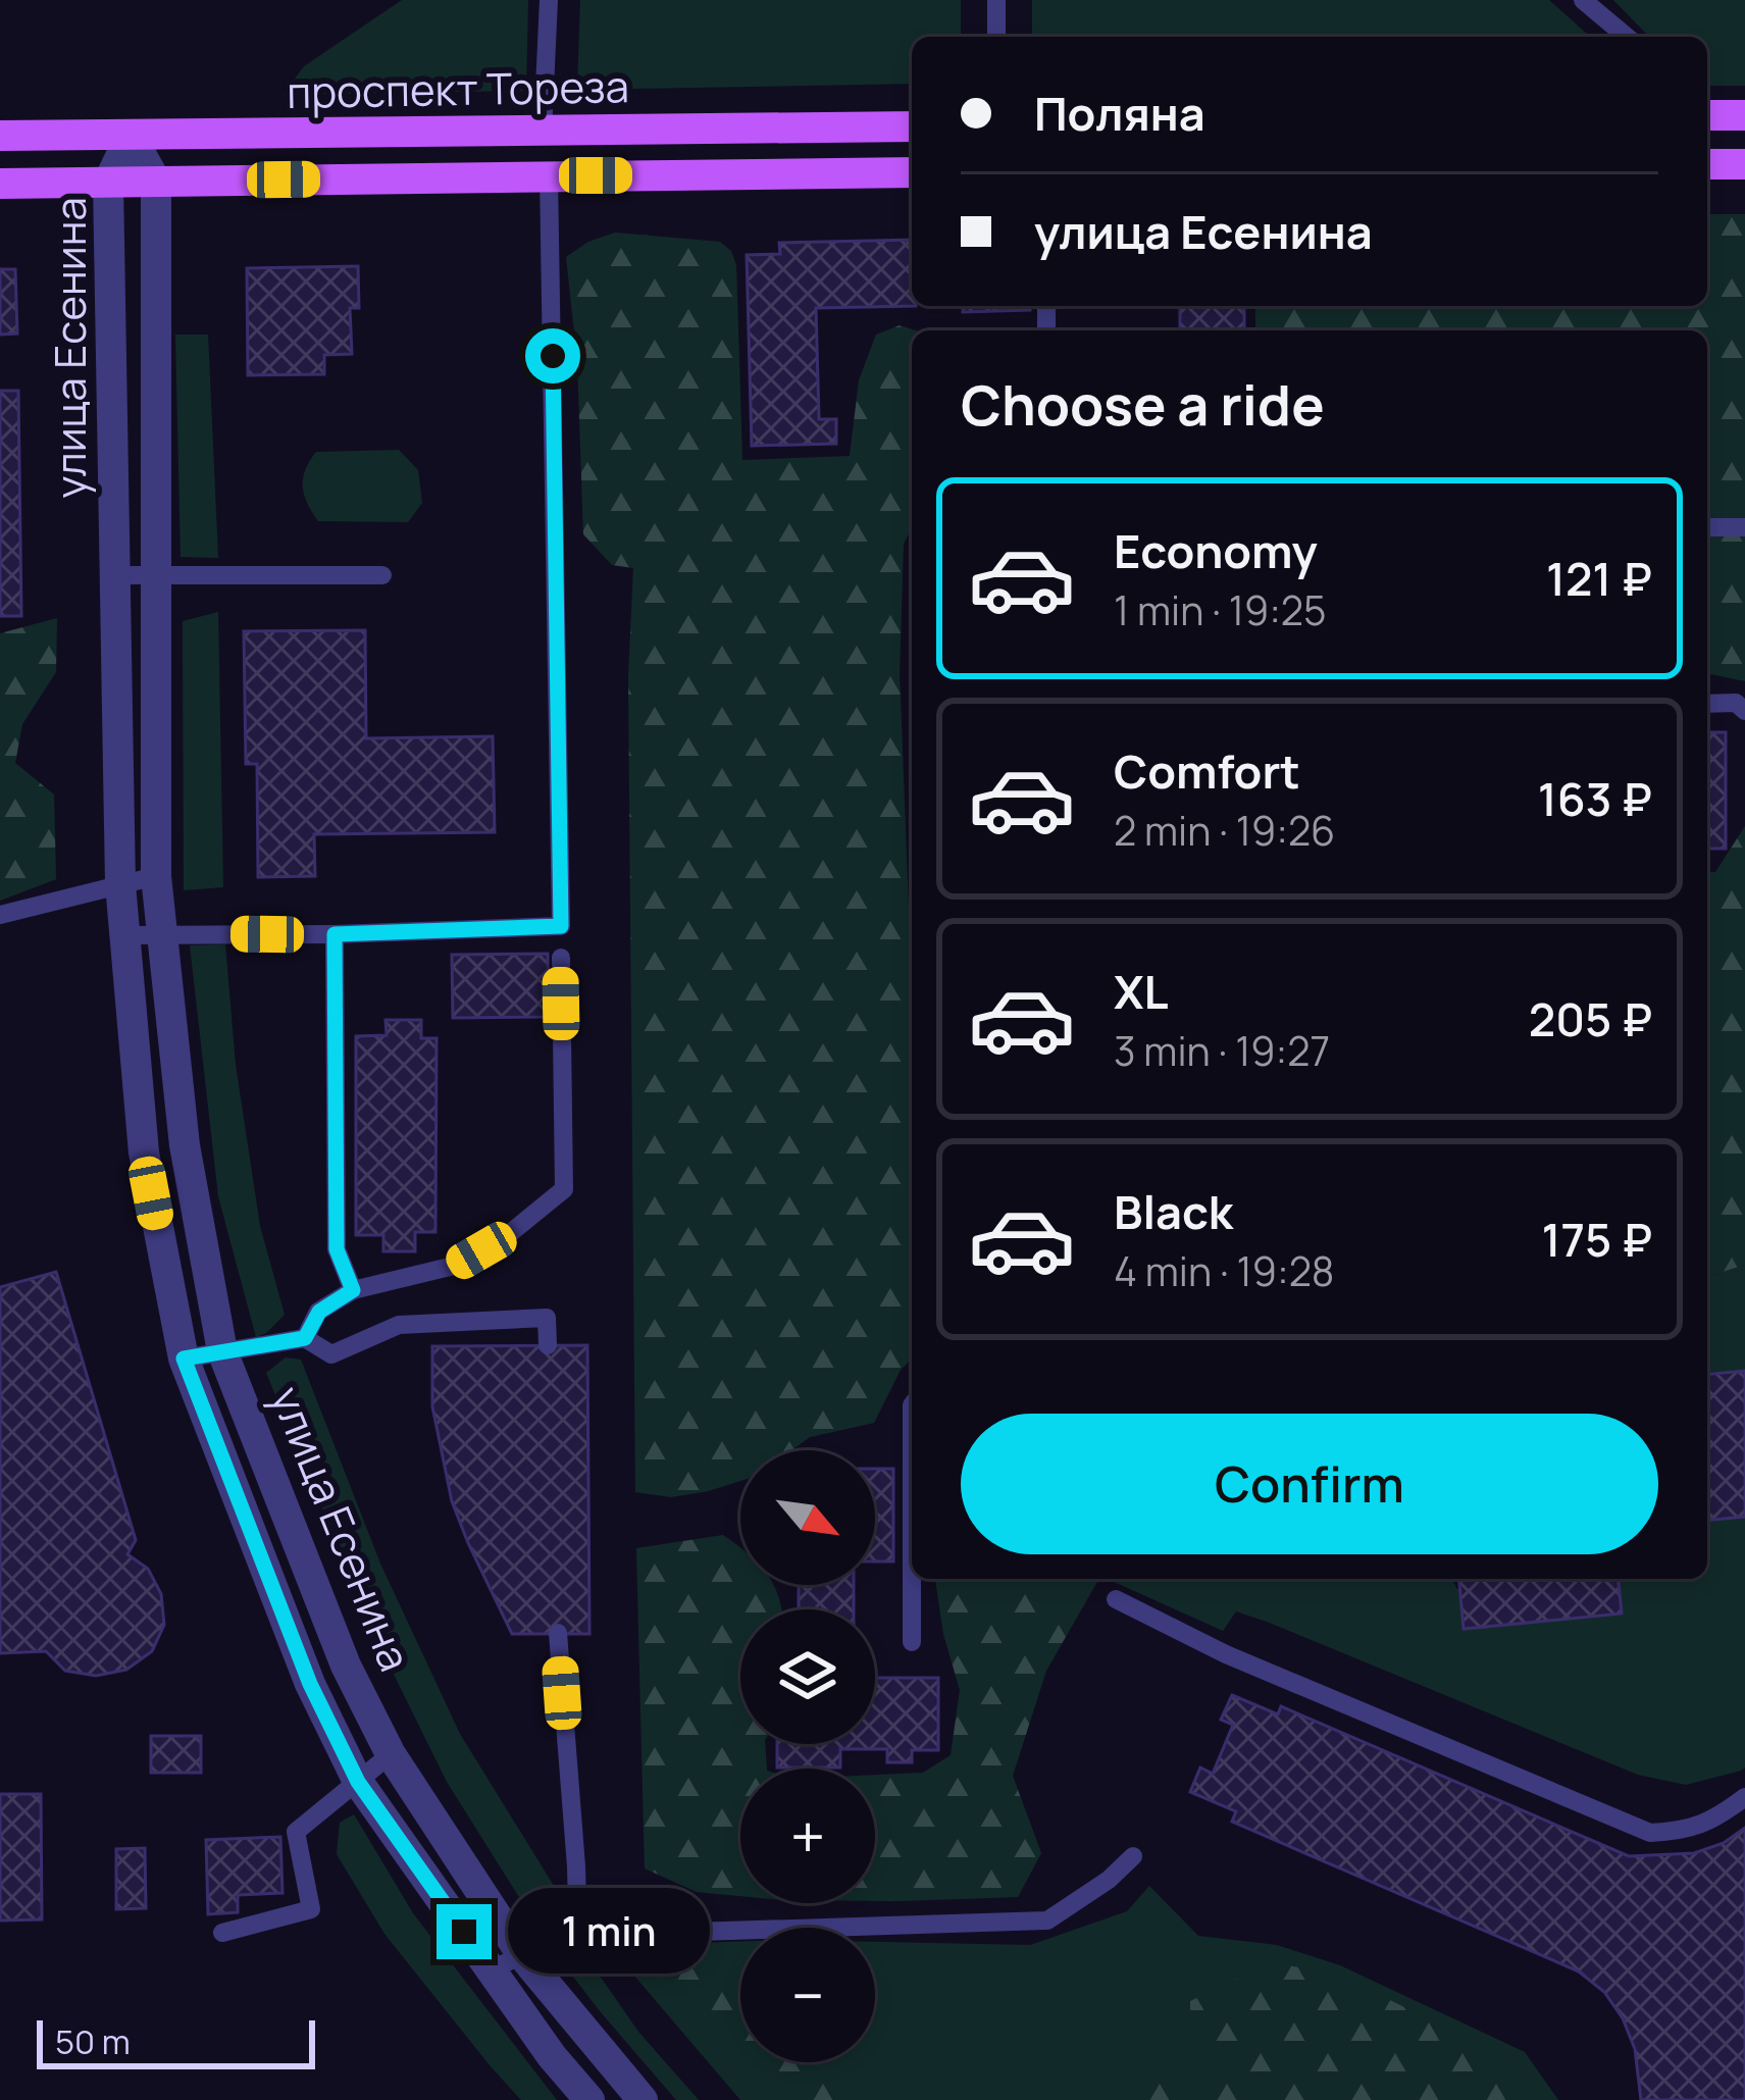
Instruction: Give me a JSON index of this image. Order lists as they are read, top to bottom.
{
  "streets": {
    "main road": ["проспект Тореза"],
    "street": ["улица Есенина"]
  },
  "crossings": [
    ["проспект Тореза", "улица Есенина"]
  ],
  "scale_bar": "50 m",
  "north": "bottom right",
  "page": {
    "banner": ["Поляна", "улица Есенина"],
    "heading": "Choose a ride",
    "list": [
      {
        "name": "Economy",
        "note": "1 min · 19:25",
        "value": "121 ₽"
      },
      {
        "name": "Comfort",
        "note": "2 min · 19:26",
        "value": "163 ₽"
      },
      {
        "name": "XL",
        "note": "3 min · 19:27",
        "value": "205 ₽"
      },
      {
        "name": "Black",
        "note": "4 min · 19:28",
        "value": "175 ₽"
      }
    ],
    "buttons": "Confirm",
    "map_buttons": ["+", "−"],
    "bubble": "1 min",
    "scale": "50 m"
  }
}
